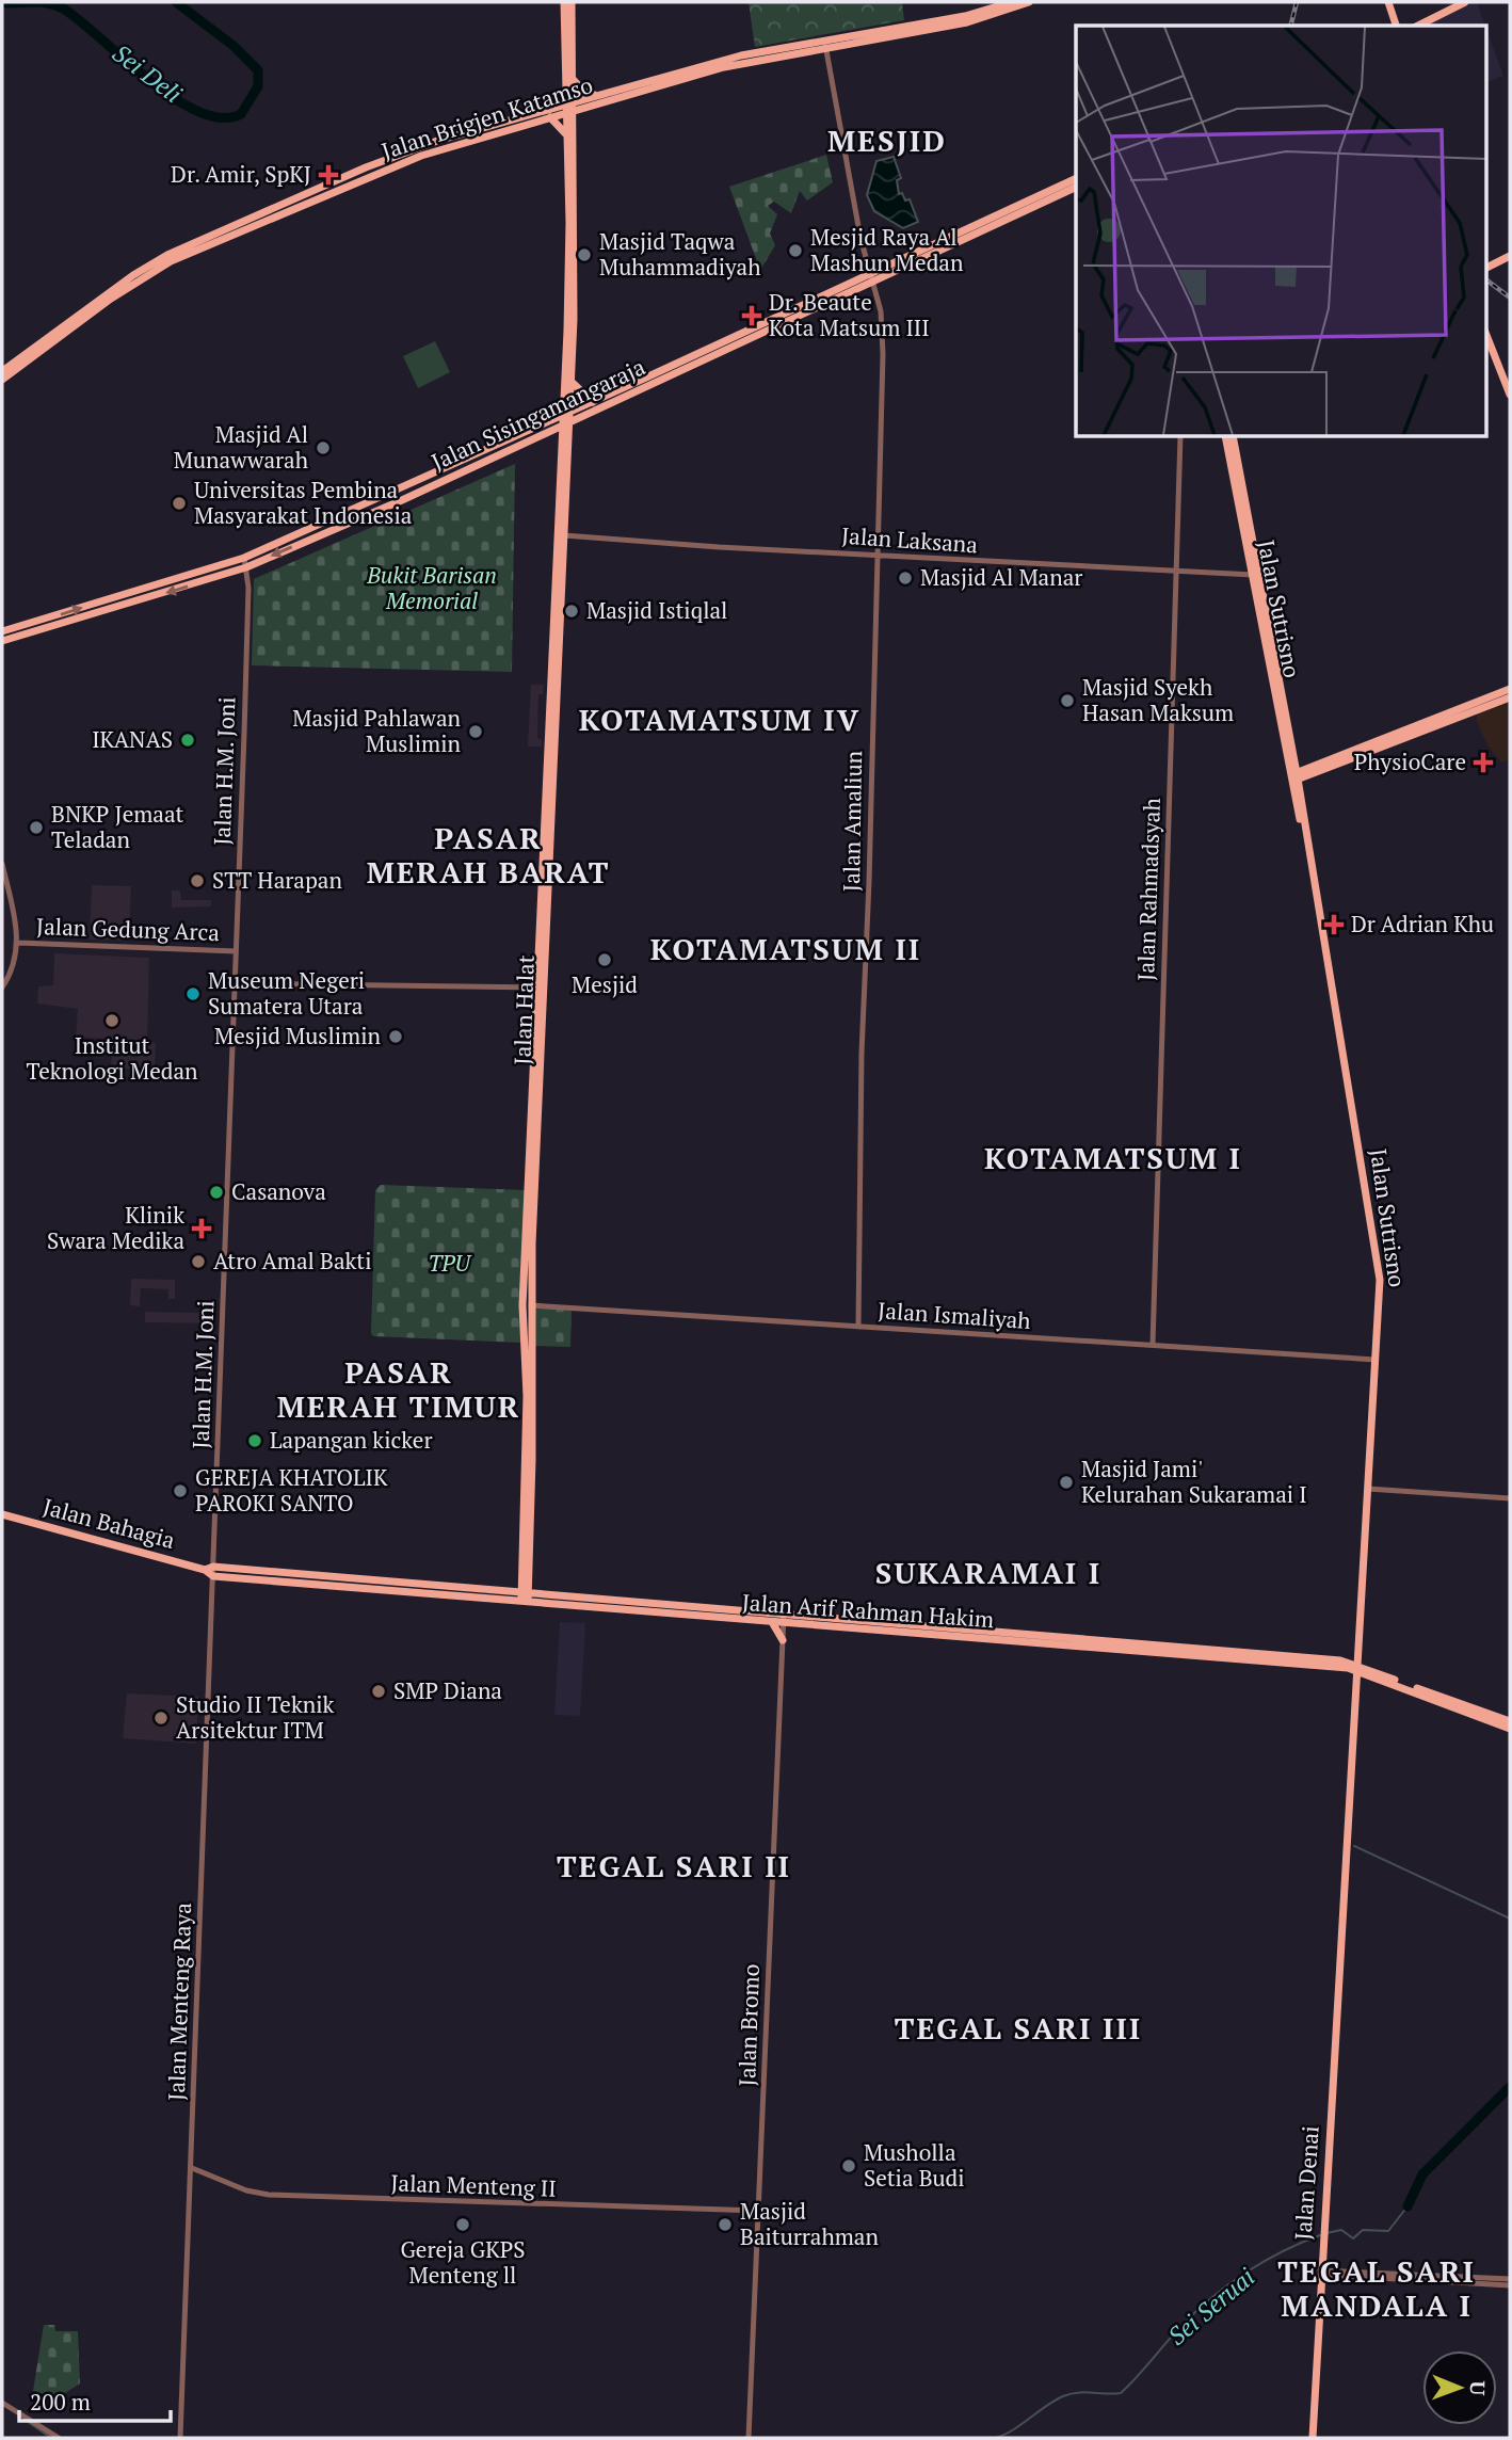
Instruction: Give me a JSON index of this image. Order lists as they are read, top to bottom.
{
  "streets": {
    "main road": [
      "Jalan Brigjen Katamso",
      "Jalan Sisingamangaraja",
      "Jalan Sutrisno",
      "Jalan Halat",
      "Jalan Bahagia",
      "Jalan Arif Rahman Hakim",
      "Jalan Denai"
    ],
    "street": [
      "Jalan Laksana",
      "Jalan H.M. Joni",
      "Jalan Amaliun",
      "Jalan Rahmadsyah",
      "Jalan Gedung Arca",
      "Jalan Ismaliyah",
      "Jalan Menteng Raya",
      "Jalan Bromo",
      "Jalan Menteng II"
    ]
  },
  "crossings": [
    ["Jalan Brigjen Katamso", "Jalan Amaliun"],
    ["Jalan Sisingamangaraja", "Jalan H.M. Joni"],
    ["Jalan Sisingamangaraja", "Jalan Amaliun"],
    ["Jalan Sisingamangaraja", "Jalan Halat"],
    ["Jalan Laksana", "Jalan Sutrisno"],
    ["Jalan Laksana", "Jalan Amaliun"],
    ["Jalan Laksana", "Jalan Rahmadsyah"],
    ["Jalan Laksana", "Jalan Halat"],
    ["Jalan Sutrisno", "Jalan Ismaliyah"],
    ["Jalan Sutrisno", "Jalan Arif Rahman Hakim"],
    ["Jalan Sutrisno", "Jalan Denai"],
    ["Jalan H.M. Joni", "Jalan Gedung Arca"],
    ["Jalan H.M. Joni", "Jalan Bahagia"],
    ["Jalan H.M. Joni", "Jalan Arif Rahman Hakim"],
    ["Jalan H.M. Joni", "Jalan Menteng Raya"],
    ["Jalan Amaliun", "Jalan Ismaliyah"],
    ["Jalan Rahmadsyah", "Jalan Ismaliyah"],
    ["Jalan Halat", "Jalan Ismaliyah"],
    ["Jalan Halat", "Jalan Arif Rahman Hakim"],
    ["Jalan Bahagia", "Jalan Arif Rahman Hakim"],
    ["Jalan Bahagia", "Jalan Menteng Raya"],
    ["Jalan Arif Rahman Hakim", "Jalan Menteng Raya"],
    ["Jalan Arif Rahman Hakim", "Jalan Bromo"],
    ["Jalan Arif Rahman Hakim", "Jalan Denai"],
    ["Jalan Menteng Raya", "Jalan Menteng II"],
    ["Jalan Bromo", "Jalan Menteng II"]
  ],
  "districts": [
    "MESJID",
    "KOTAMATSUM IV",
    "PASAR MERAH BARAT",
    "KOTAMATSUM II",
    "KOTAMATSUM I",
    "PASAR MERAH TIMUR",
    "SUKARAMAI I",
    "TEGAL SARI II",
    "TEGAL SARI III",
    "TEGAL SARI MANDALA I"
  ],
  "water": ["Sei Deli", "Sei Seruai"],
  "parks": ["Bukit Barisan Memorial", "TPU"],
  "places": {
    "health": [
      "Dr. Amir, SpKJ",
      "Dr. Beaute Kota Matsum III",
      "PhysioCare",
      "Dr Adrian Khu",
      "Klinik Swara Medika"
    ],
    "other": [
      "Mesjid Raya Al Mashun Medan",
      "Masjid Taqwa Muhammadiyah",
      "Masjid Al Munawwarah",
      "Universitas Pembina Masyarakat Indonesia",
      "Masjid Al Manar",
      "Masjid Istiqlal",
      "Masjid Syekh Hasan Maksum",
      "Masjid Pahlawan Muslimin",
      "IKANAS",
      "BNKP Jemaat Teladan",
      "STT Harapan",
      "Mesjid",
      "Museum Negeri Sumatera Utara",
      "Institut Teknologi Medan",
      "Mesjid Muslimin",
      "Casanova",
      "Atro Amal Bakti",
      "Lapangan kicker",
      "Masjid Jami' Kelurahan Sukaramai I",
      "GEREJA KHATOLIK PAROKI SANTO",
      "SMP Diana",
      "Studio II Teknik Arsitektur ITM",
      "Musholla Setia Budi",
      "Gereja GKPS Menteng ll",
      "Masjid Baiturrahman"
    ]
  },
  "scale_bar": "200 m",
  "north": "right"
}
